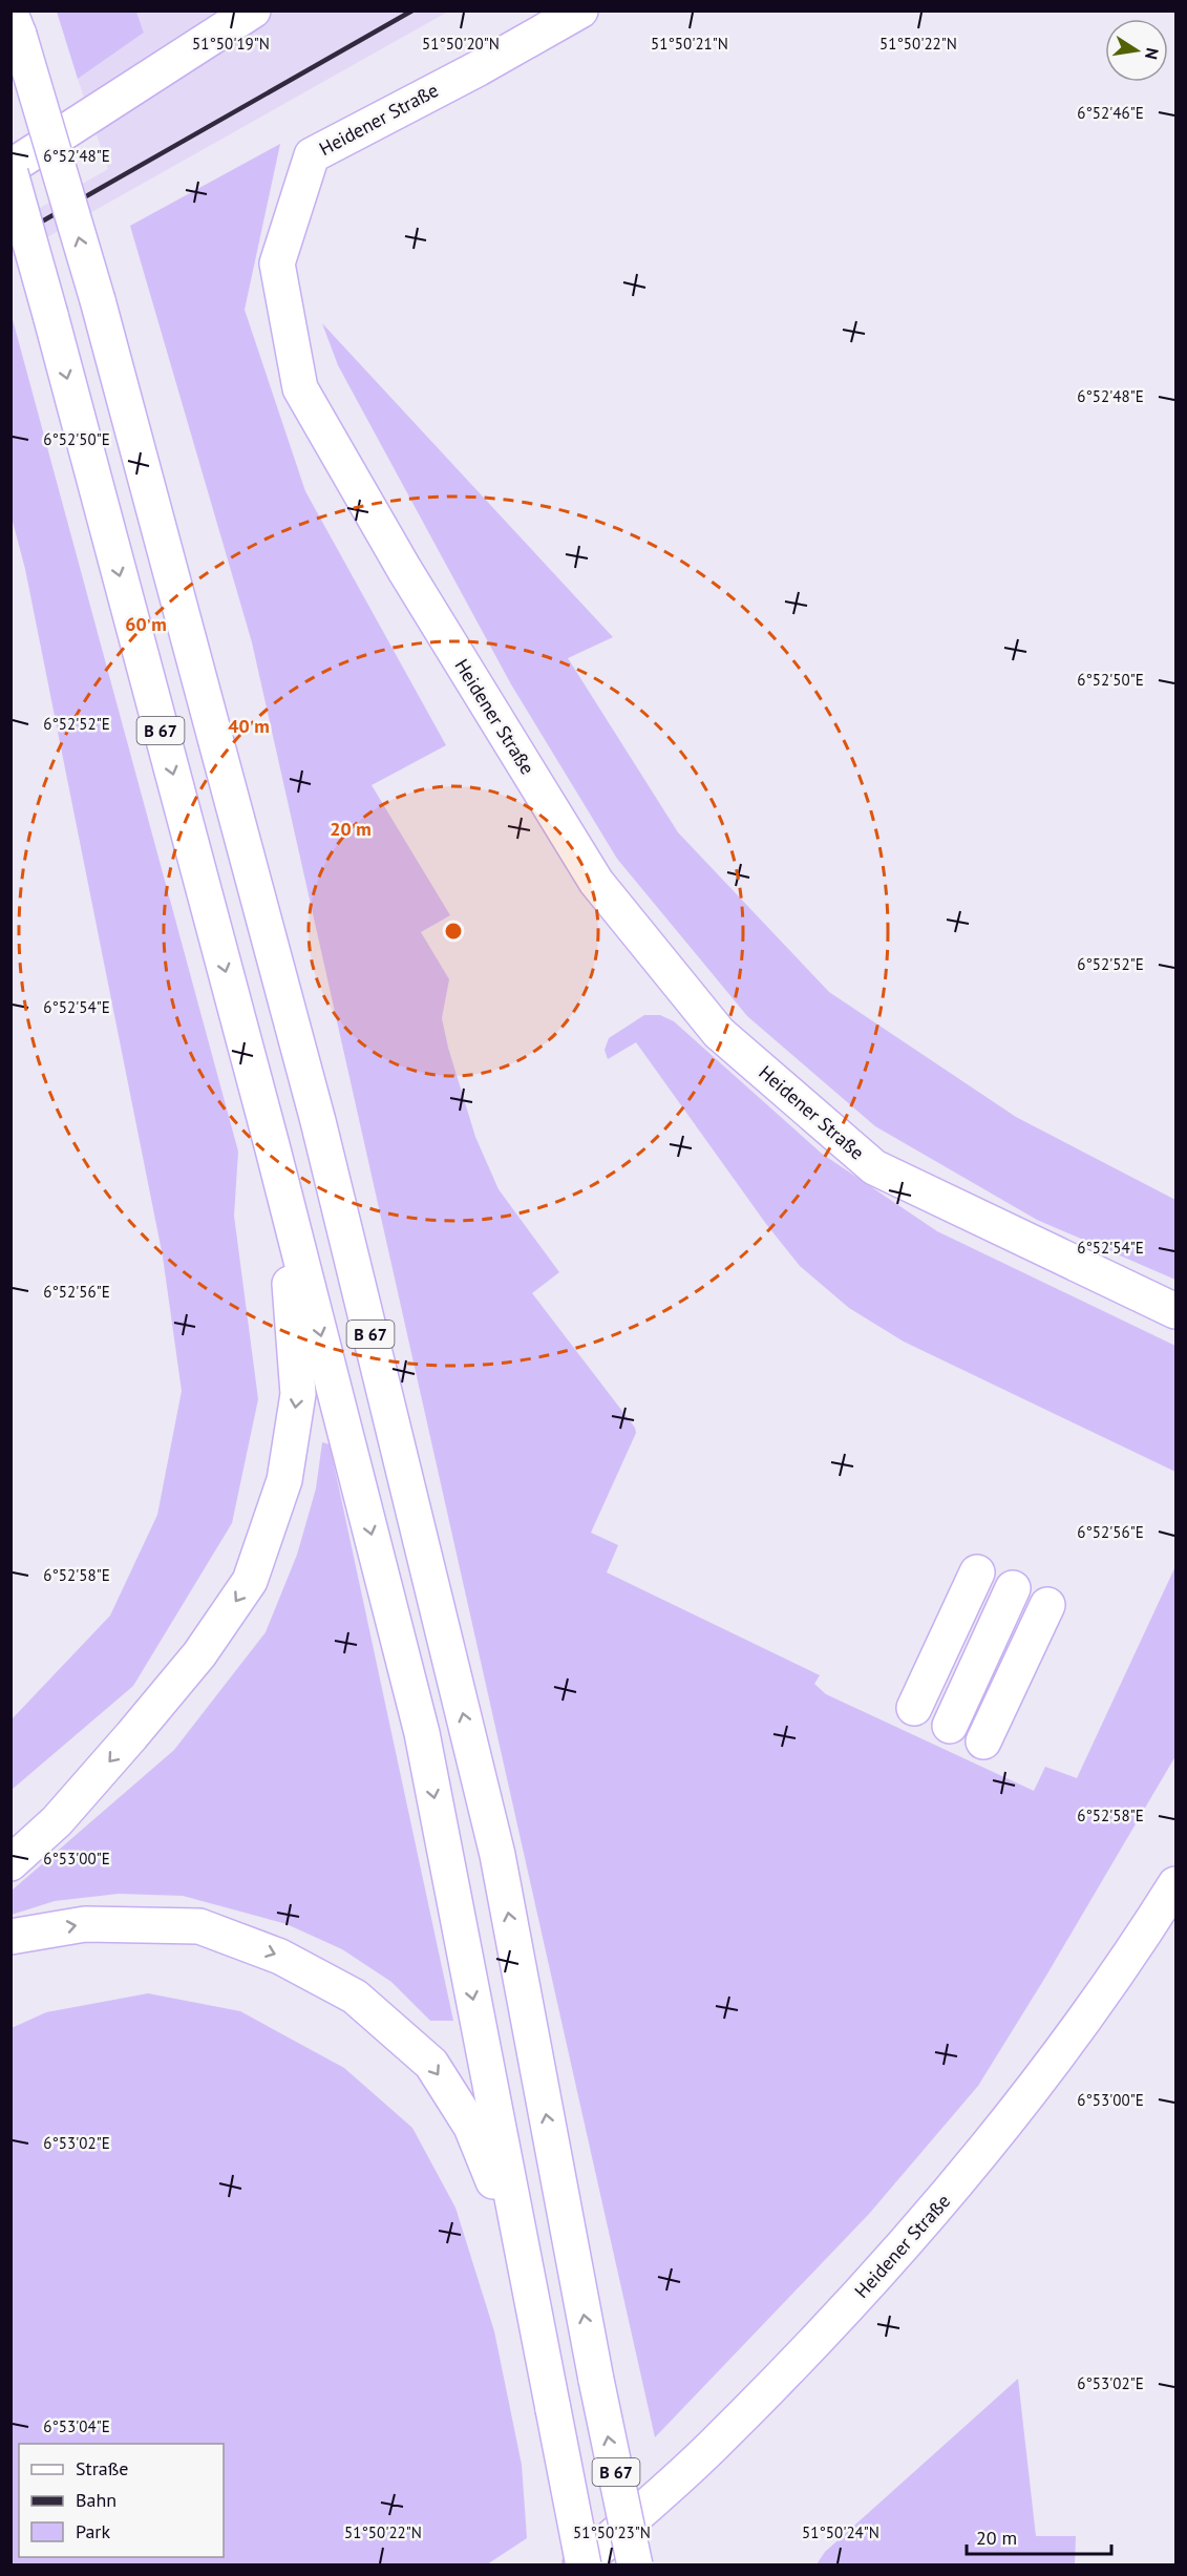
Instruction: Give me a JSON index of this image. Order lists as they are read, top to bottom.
{
  "streets": {
    "main road": ["Heidener Straße", "B 67"]
  },
  "crossings": [
    ["Heidener Straße", "B 67"]
  ],
  "legend": ["Straße", "Bahn", "Park"],
  "scale_bar": "20 m",
  "north": "right",
  "coordinates": [
    "51°50'19\"N",
    "51°50'20\"N",
    "51°50'21\"N",
    "51°50'22\"N",
    "6°52'46\"E",
    "6°52'48\"E",
    "6°52'50\"E",
    "6°52'52\"E",
    "6°52'54\"E",
    "6°52'56\"E",
    "6°52'58\"E",
    "6°53'00\"E",
    "6°53'02\"E",
    "6°53'04\"E",
    "51°50'23\"N",
    "51°50'24\"N"
  ],
  "rings": ["60 m", "40 m", "20 m"]
}
